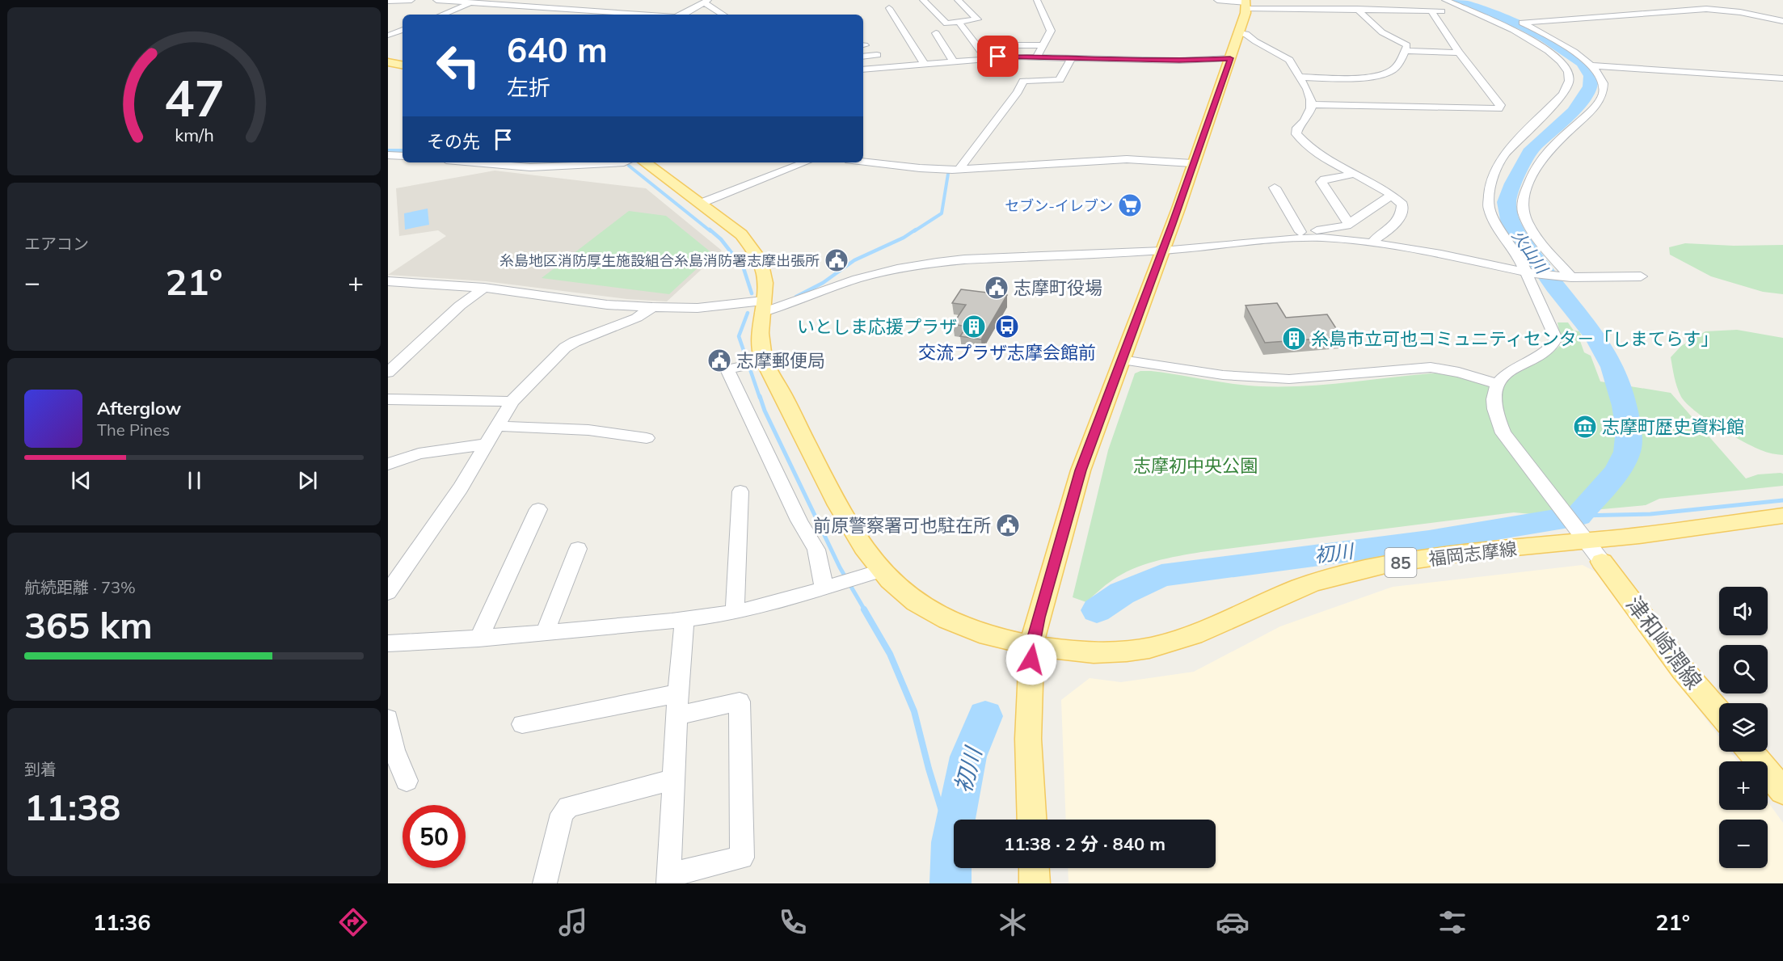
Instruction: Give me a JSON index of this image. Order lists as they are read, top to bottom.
{
  "streets": {
    "main road": ["福岡志摩線", "85", "津和崎潤線"]
  },
  "water": ["火山川", "初川"],
  "parks": ["志摩初中央公園"],
  "places": {
    "supermarket": ["セブン-イレブン"],
    "public building": [
      "糸島地区消防厚生施設組合糸島消防署志摩出張所",
      "志摩町役場",
      "志摩郵便局",
      "前原警察署可也駐在所"
    ],
    "building": ["いとしま応援プラザ", "糸島市立可也コミュニティセンタ－「しまてらす」"],
    "bus stop": ["交流プラザ志摩会館前"],
    "museum": ["志摩町歴史資料館"]
  },
  "page": {
    "turn": ["640 m", "左折"],
    "then": "その先",
    "tile": [
      "エアコン",
      ["航続距離 · 73%", "365 km"],
      ["到着", "11:38"]
    ],
    "heat": ["−", "21°", "+"],
    "song": ["Afterglow", "The Pines"],
    "map_buttons": ["+", "−"],
    "limit": "50",
    "trip": "11:38 · 2 分 · 840 m",
    "tabs": ["11:36", "21°"],
    "gauge": ["47", "km/h"]
  }
}
